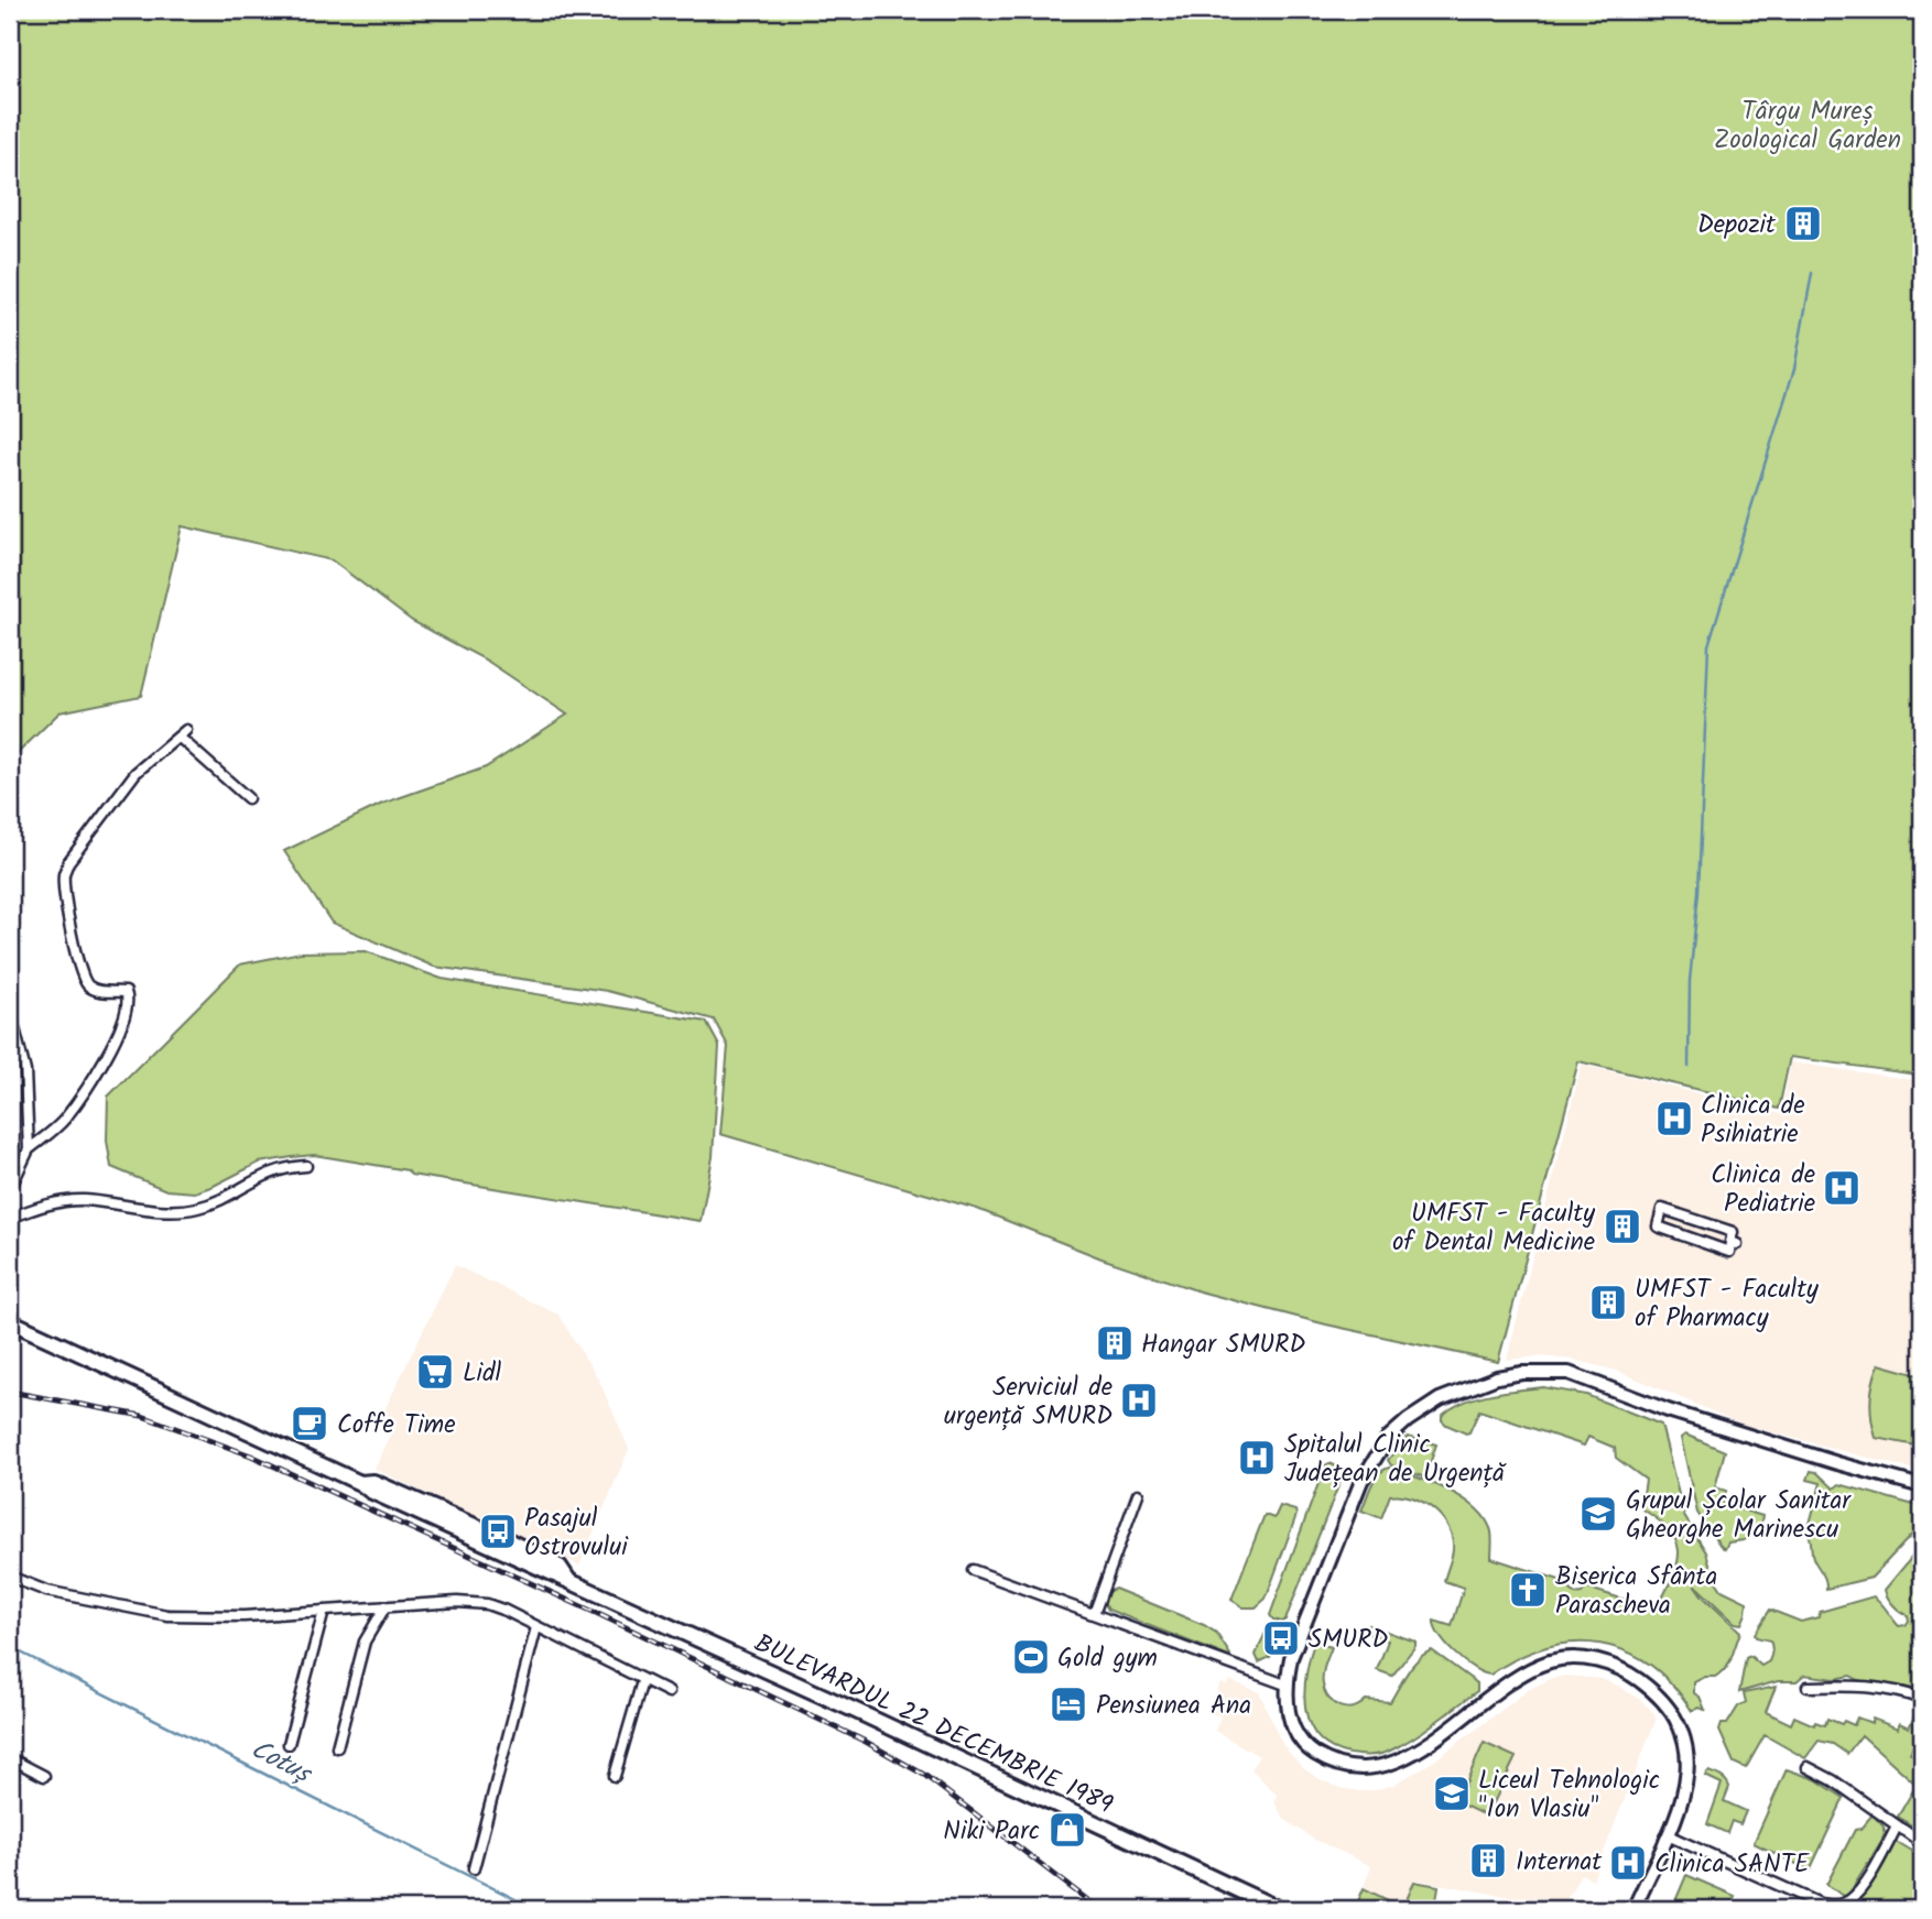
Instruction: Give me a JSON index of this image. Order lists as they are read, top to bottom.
{
  "streets": {
    "main road": ["BULEVARDUL 22 DECEMBRIE 1989"]
  },
  "water": ["Cotuș"],
  "parks": ["Târgu Mureș Zoological Garden"],
  "places": {
    "building": [
      "Depozit",
      "UMFST - Faculty of Dental Medicine",
      "UMFST - Faculty of Pharmacy",
      "Hangar SMURD",
      "Internat"
    ],
    "hospital": [
      "Clinica de Psihiatrie",
      "Clinica de Pediatrie",
      "Serviciul de urgență SMURD",
      "Spitalul Clinic Județean de Urgență",
      "Clinica SANTE"
    ],
    "supermarket": ["Lidl"],
    "cafe": ["Coffe Time"],
    "school or university": ["Grupul Școlar Sanitar Gheorghe Marinescu", "Liceul Tehnologic \"Ion Vlasiu\""],
    "bus stop": ["Pasajul Ostrovului", "SMURD"],
    "church": ["Biserica Sfânta Parascheva"],
    "sports": ["Gold gym"],
    "hotel": ["Pensiunea Ana"],
    "shop": ["Niki Parc"]
  }
}
